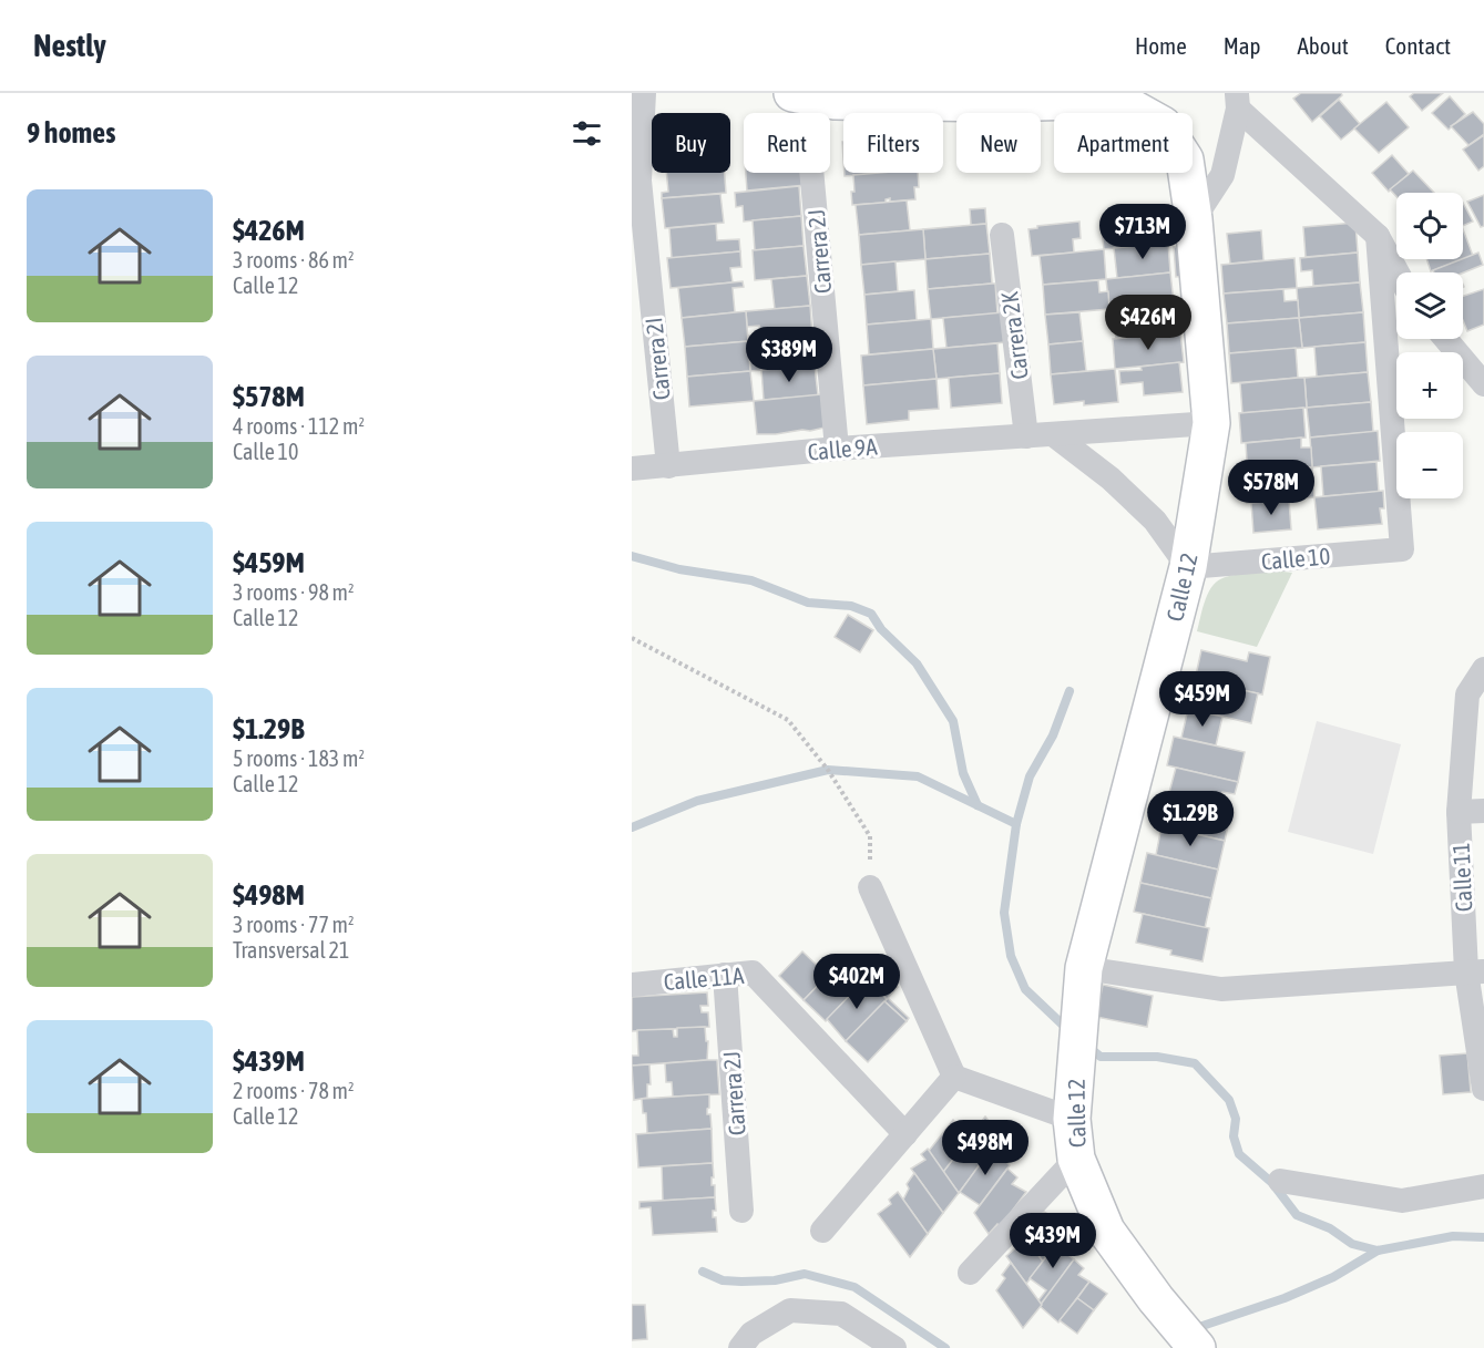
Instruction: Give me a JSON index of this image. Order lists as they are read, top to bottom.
{
  "streets": {
    "main road": ["Calle 12"],
    "street": [
      "Carrera 2J",
      "Carrera 2K",
      "Carrera 2I",
      "Calle 9A",
      "Calle 10",
      "Calle 11",
      "Calle 11A"
    ]
  },
  "crossings": [
    ["Carrera 2J", "Calle 9A"],
    ["Carrera 2J", "Calle 12"],
    ["Carrera 2J", "Calle 11A"],
    ["Carrera 2K", "Calle 9A"],
    ["Carrera 2I", "Calle 9A"],
    ["Calle 9A", "Calle 12"],
    ["Calle 10", "Calle 12"]
  ],
  "page": {
    "header": "Nestly",
    "nav": [
      "Home",
      "Map",
      "About",
      "Contact"
    ],
    "heading": "9 homes",
    "chip": [
      "Buy",
      "Rent",
      "Filters",
      "New",
      "Apartment"
    ],
    "list": [
      {
        "name": "$426M",
        "note": "3 rooms · 86 m² · Calle 12"
      },
      {
        "name": "$578M",
        "note": "4 rooms · 112 m² · Calle 10"
      },
      {
        "name": "$459M",
        "note": "3 rooms · 98 m² · Calle 12"
      },
      {
        "name": "$1.29B",
        "note": "5 rooms · 183 m² · Calle 12"
      },
      {
        "name": "$498M",
        "note": "3 rooms · 77 m² · Transversal 21"
      },
      {
        "name": "$439M",
        "note": "2 rooms · 78 m² · Calle 12"
      }
    ],
    "map_buttons": ["+", "−"],
    "price": [
      "$713M",
      "$426M",
      "$389M",
      "$578M",
      "$459M",
      "$1.29B",
      "$402M",
      "$498M",
      "$439M"
    ]
  }
}
